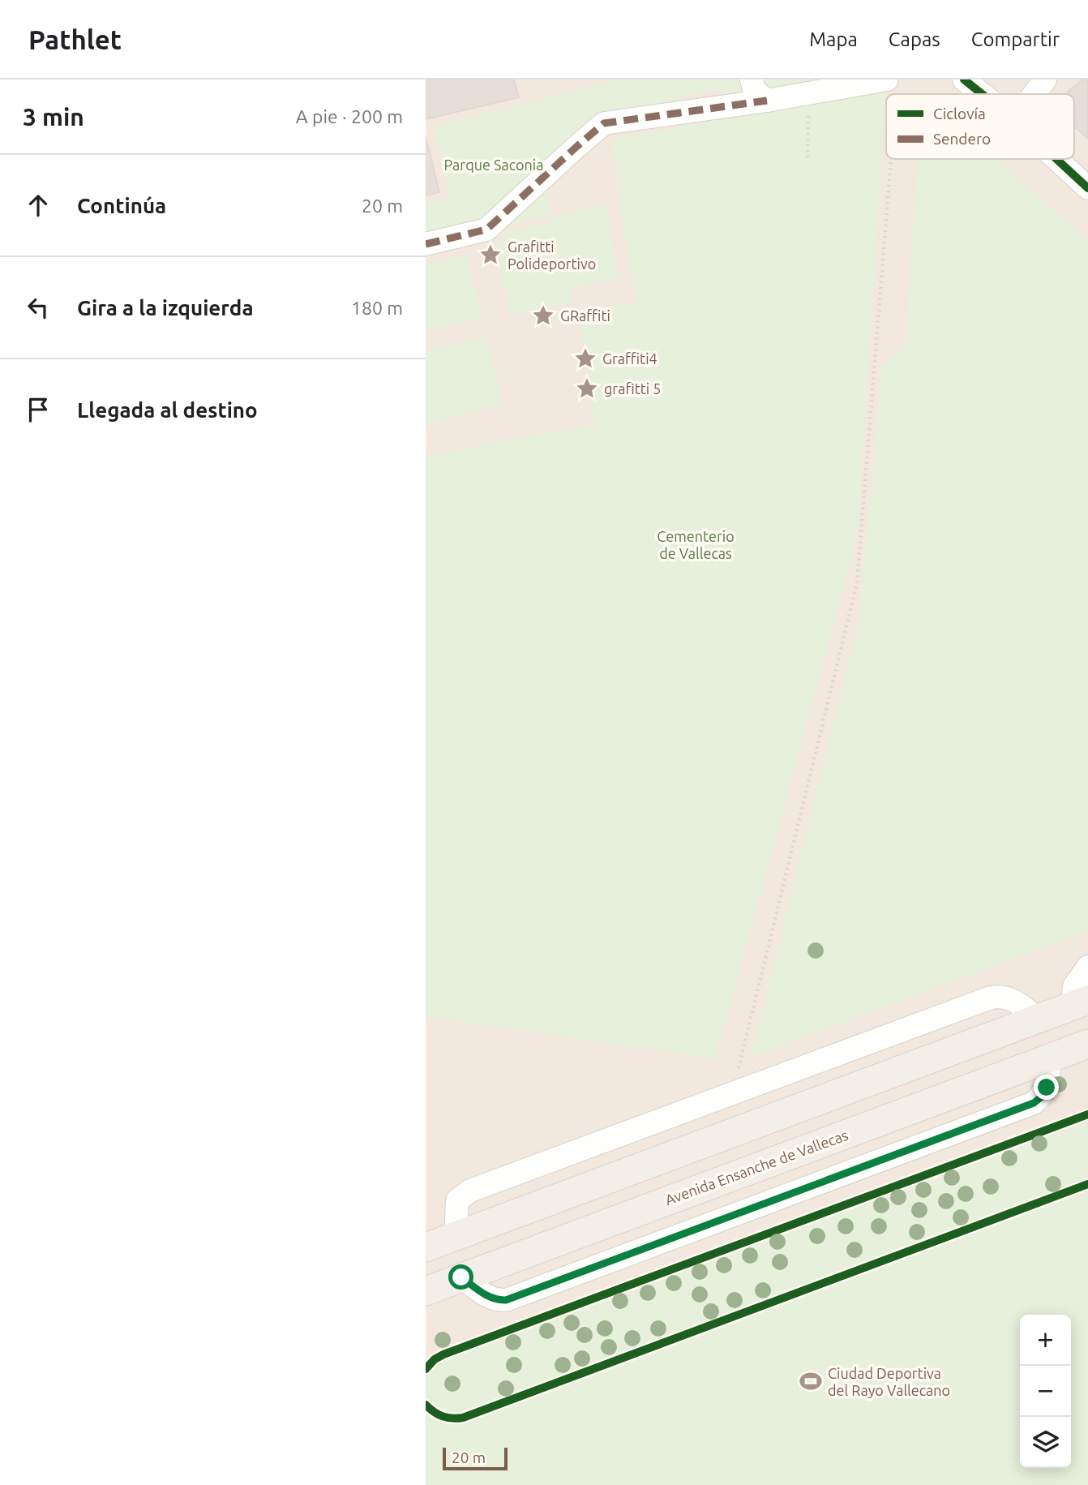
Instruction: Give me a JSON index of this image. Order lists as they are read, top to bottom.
{
  "streets": {
    "main road": ["Avenida Ensanche de Vallecas"]
  },
  "parks": ["Parque Saconia", "Cementerio de Vallecas"],
  "places": {
    "place": [
      "Grafitti Polideportivo",
      "GRaffiti",
      "Graffiti4",
      "grafitti 5"
    ],
    "sports": ["Ciudad Deportiva del Rayo Vallecano"]
  },
  "legend": ["Ciclovía", "Sendero"],
  "scale_bar": "20 m",
  "page": {
    "header": "Pathlet",
    "nav": ["Mapa", "Capas", "Compartir"],
    "heading": ["3 min", "A pie · 200 m"],
    "list": [
      ["Continúa", "20 m"],
      ["Gira a la izquierda", "180 m"],
      "Llegada al destino"
    ],
    "map_buttons": ["+", "−"],
    "scale": "20 m"
  }
}
